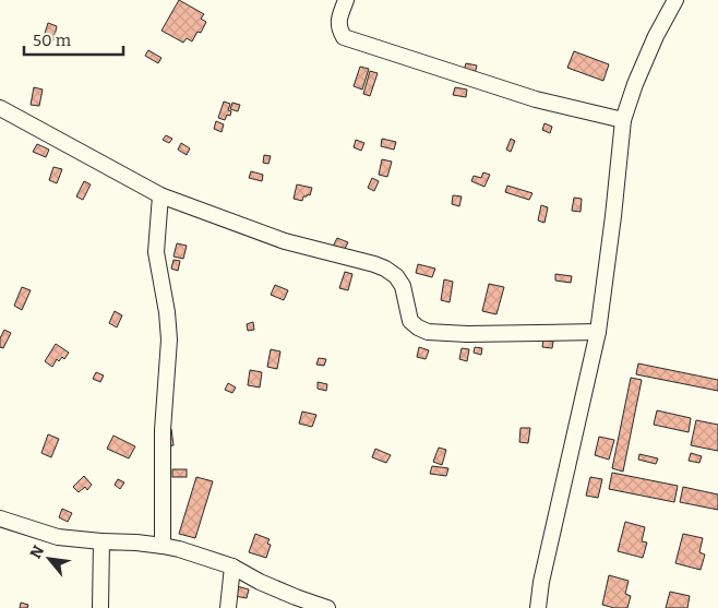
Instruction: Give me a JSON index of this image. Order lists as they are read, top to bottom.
{
  "scale_bar": "50 m",
  "north": "top left"
}
